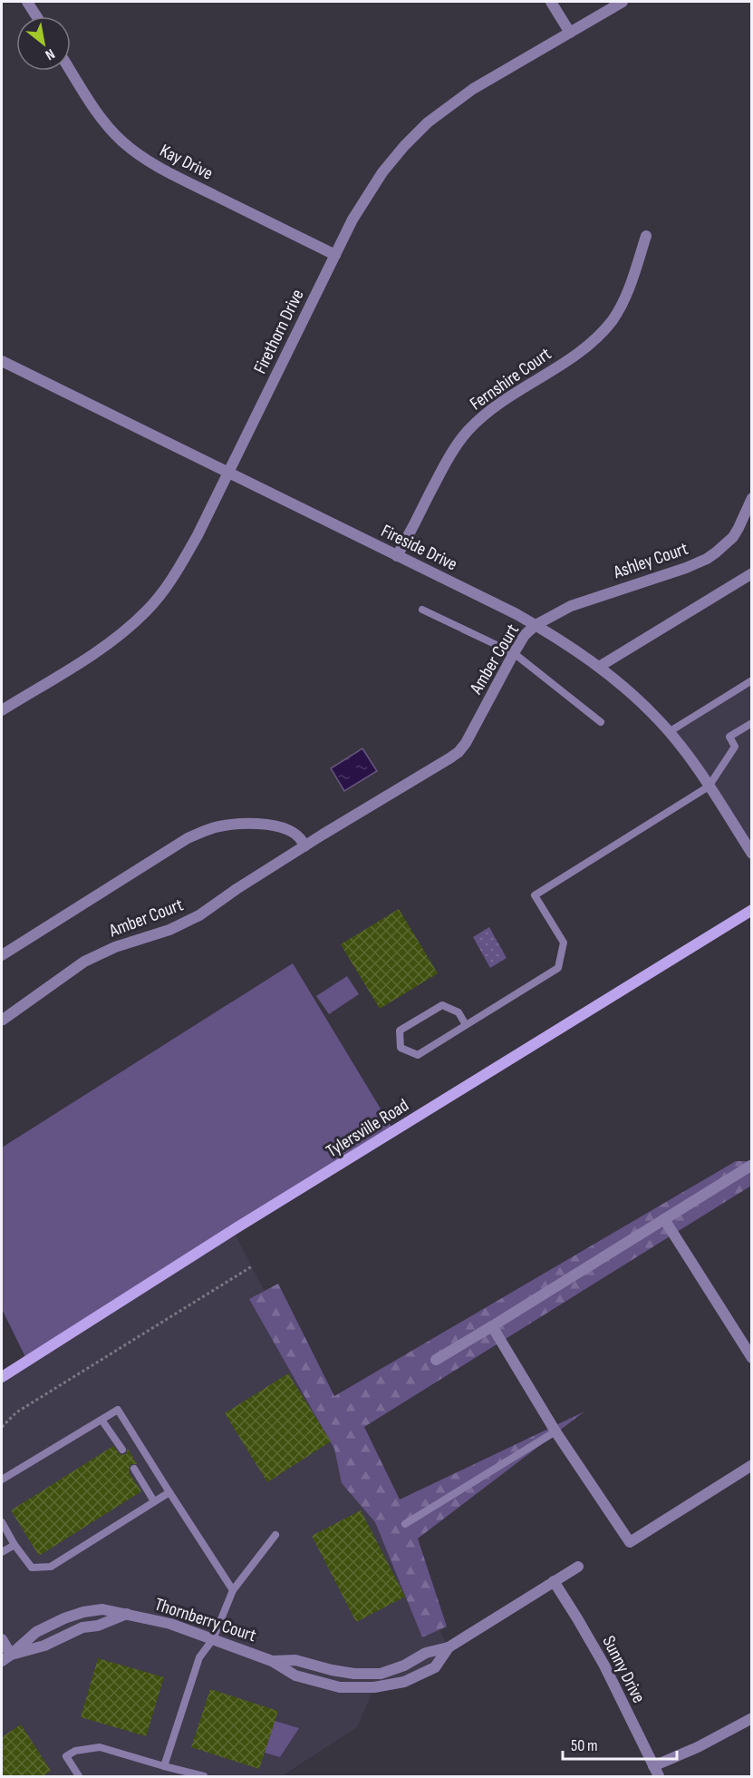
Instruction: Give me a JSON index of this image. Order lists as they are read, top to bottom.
{
  "streets": {
    "main road": ["Tylersville Road"],
    "street": [
      "Kay Drive",
      "Firethorn Drive",
      "Fernshire Court",
      "Fireside Drive",
      "Ashley Court",
      "Amber Court",
      "Thornberry Court",
      "Sunny Drive"
    ]
  },
  "crossings": [
    ["Kay Drive", "Firethorn Drive"],
    ["Firethorn Drive", "Fireside Drive"],
    ["Fernshire Court", "Fireside Drive"],
    ["Fireside Drive", "Ashley Court"],
    ["Fireside Drive", "Amber Court"],
    ["Ashley Court", "Amber Court"],
    ["Thornberry Court", "Sunny Drive"]
  ],
  "scale_bar": "50 m",
  "north": "bottom right"
}
